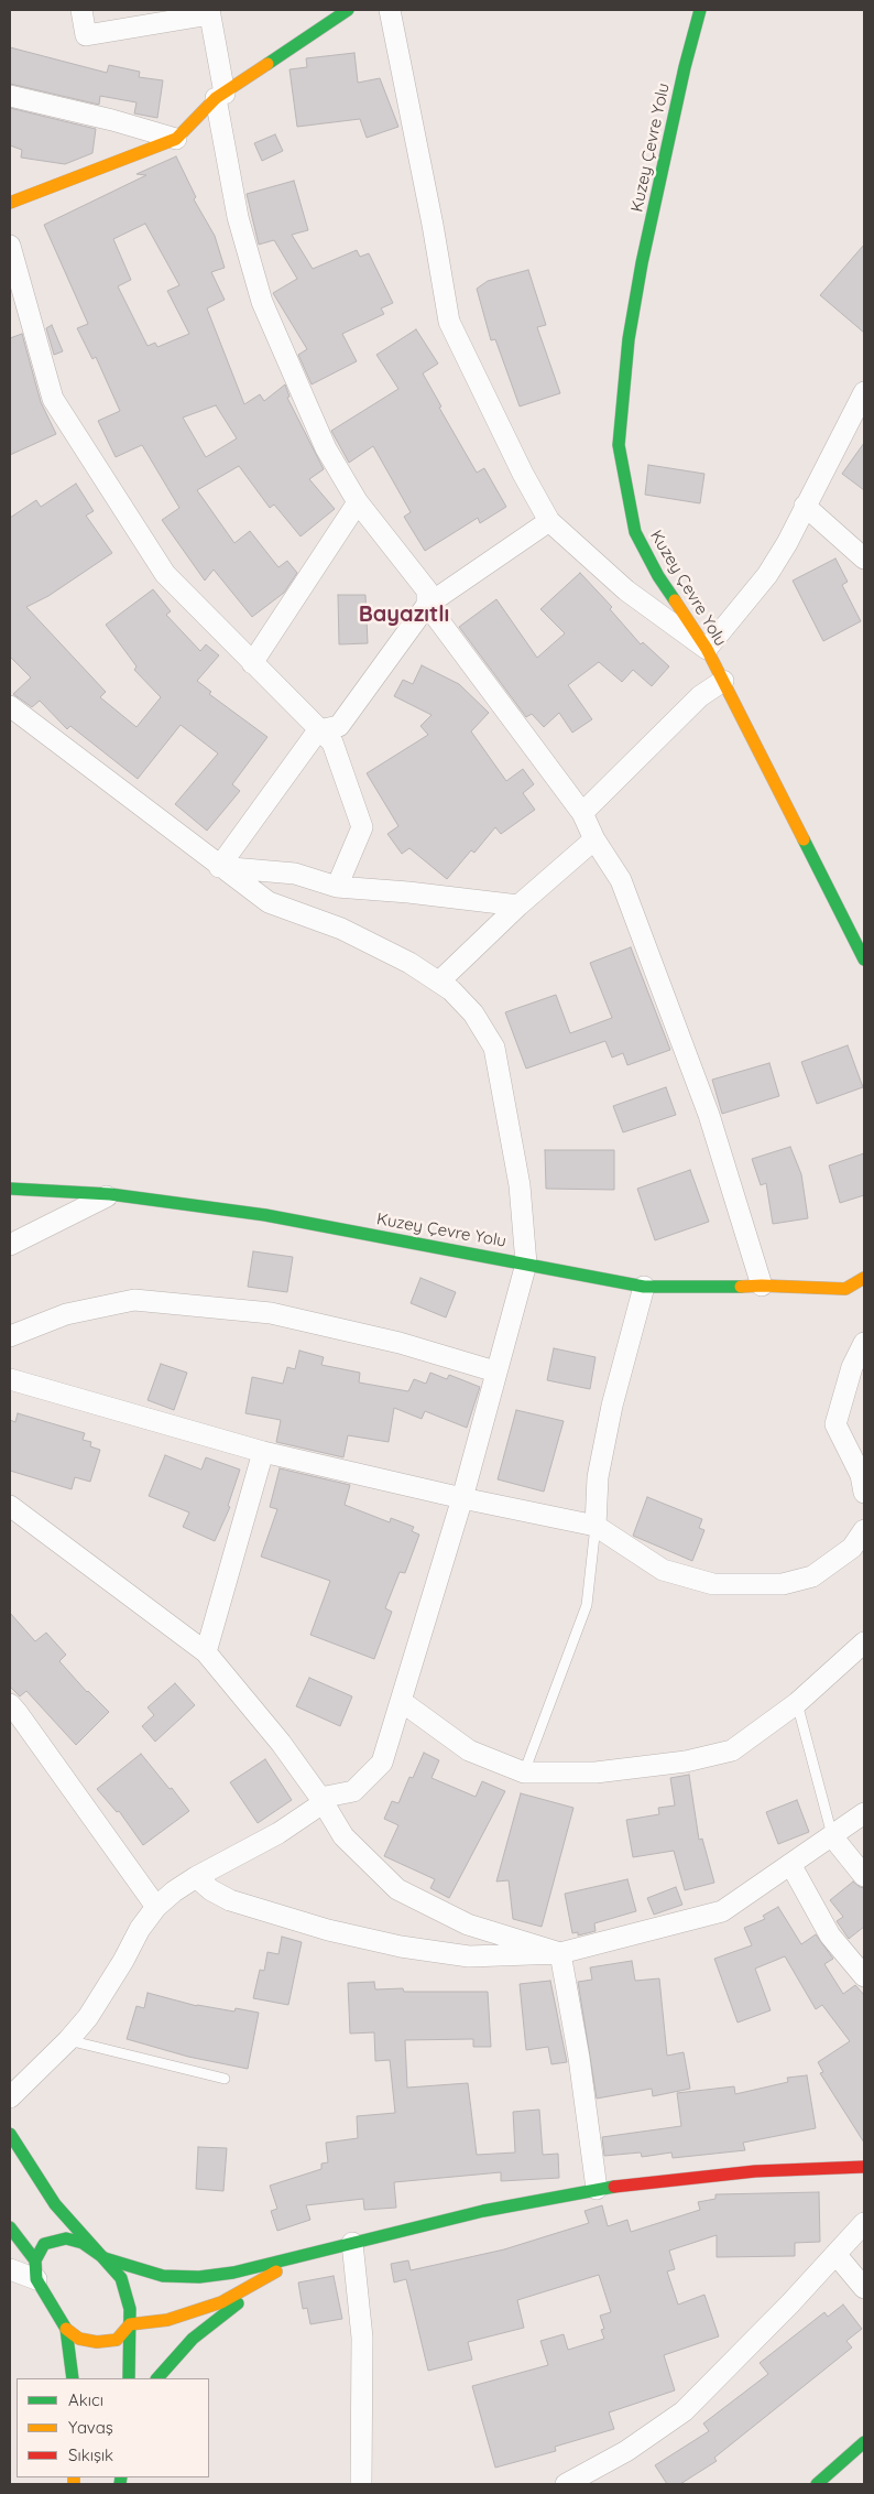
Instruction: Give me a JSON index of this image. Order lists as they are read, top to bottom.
{
  "streets": {
    "main road": ["Kuzey Çevre Yolu"]
  },
  "districts": ["Bayazıtlı"],
  "legend": ["Akıcı", "Yavaş", "Sıkışık"]
}
